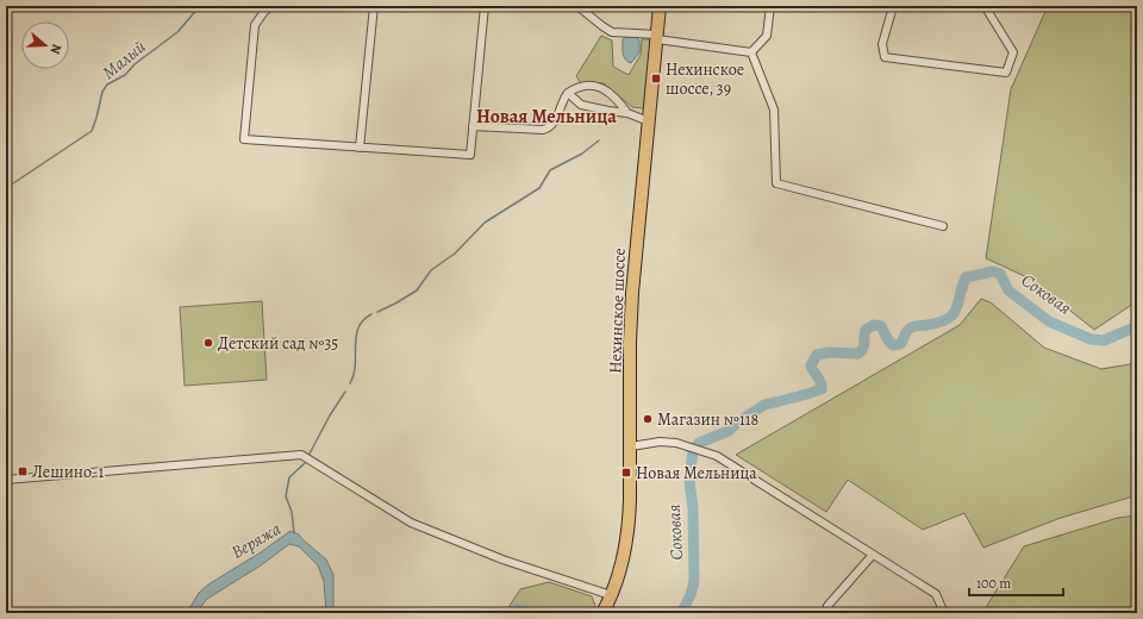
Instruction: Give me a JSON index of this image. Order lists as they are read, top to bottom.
{
  "streets": {
    "main road": ["Нехинское шоссе"]
  },
  "districts": ["Новая Мельница"],
  "water": ["Малый", "Соковая", "Веряжа"],
  "places": {
    "transit": ["Нехинское шоссе, 39", "Лешино-1", "Новая Мельница"],
    "other": ["Детский сад №35", "Магазин №118"]
  },
  "scale_bar": "100 m",
  "north": "right"
}
